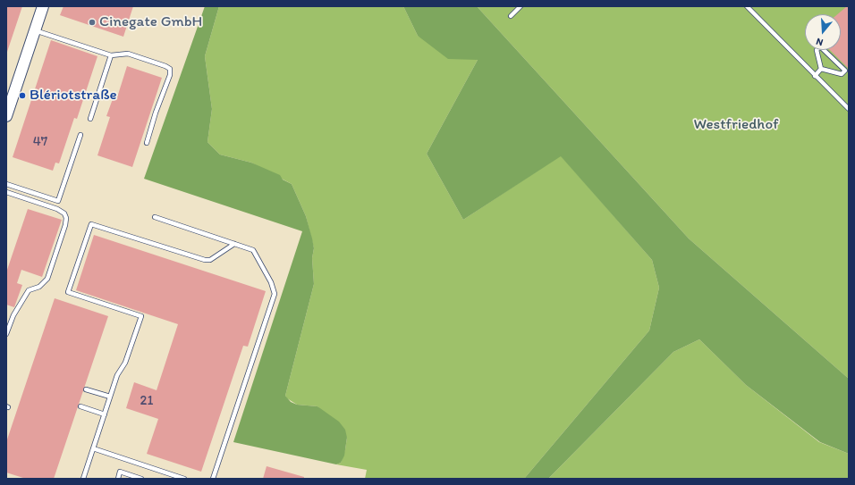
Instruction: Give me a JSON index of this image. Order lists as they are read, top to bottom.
{
  "parks": ["Westfriedhof"],
  "places": ["Cinegate GmbH", "Blériotstraße"],
  "house_numbers": ["47", "21"],
  "north": "bottom"
}
